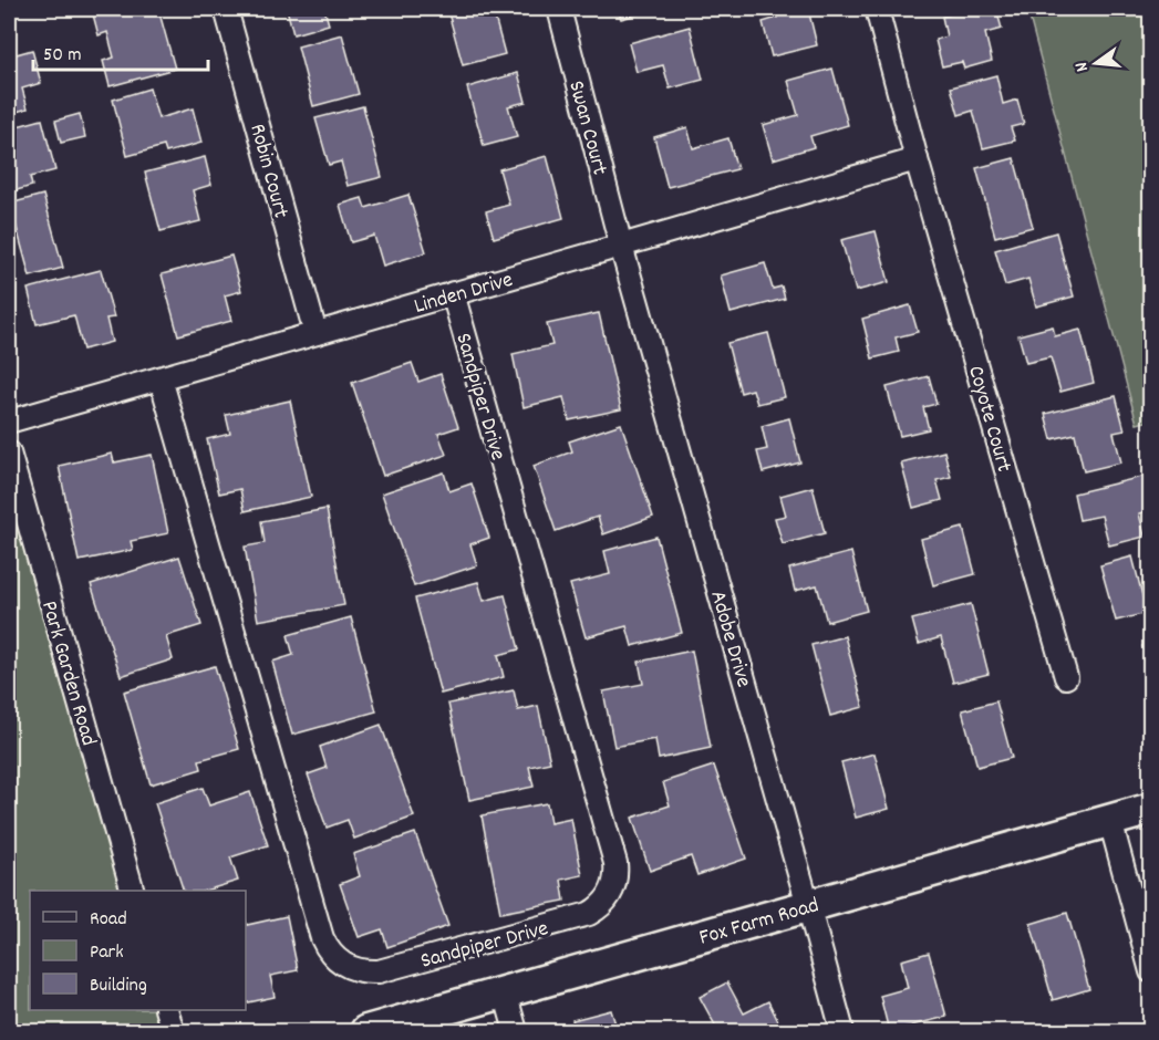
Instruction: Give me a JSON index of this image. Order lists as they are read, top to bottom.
{
  "streets": {
    "street": [
      "Swan Court",
      "Robin Court",
      "Linden Drive",
      "Sandpiper Drive",
      "Coyote Court",
      "Adobe Drive",
      "Park Garden Road",
      "Fox Farm Road"
    ]
  },
  "crossings": [
    ["Swan Court", "Linden Drive"],
    ["Swan Court", "Adobe Drive"],
    ["Robin Court", "Linden Drive"],
    ["Linden Drive", "Sandpiper Drive"],
    ["Linden Drive", "Coyote Court"],
    ["Linden Drive", "Adobe Drive"],
    ["Adobe Drive", "Fox Farm Road"]
  ],
  "legend": ["Road", "Park", "Building"],
  "scale_bar": "50 m",
  "north": "left"
}
